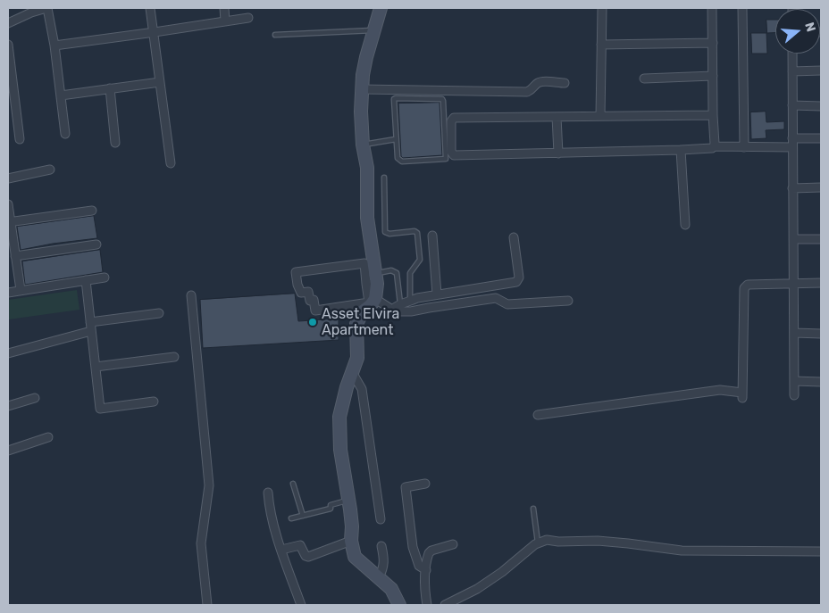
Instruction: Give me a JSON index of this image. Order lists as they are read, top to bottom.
{
  "places": ["Asset Elvira Apartment"],
  "north": "right"
}
